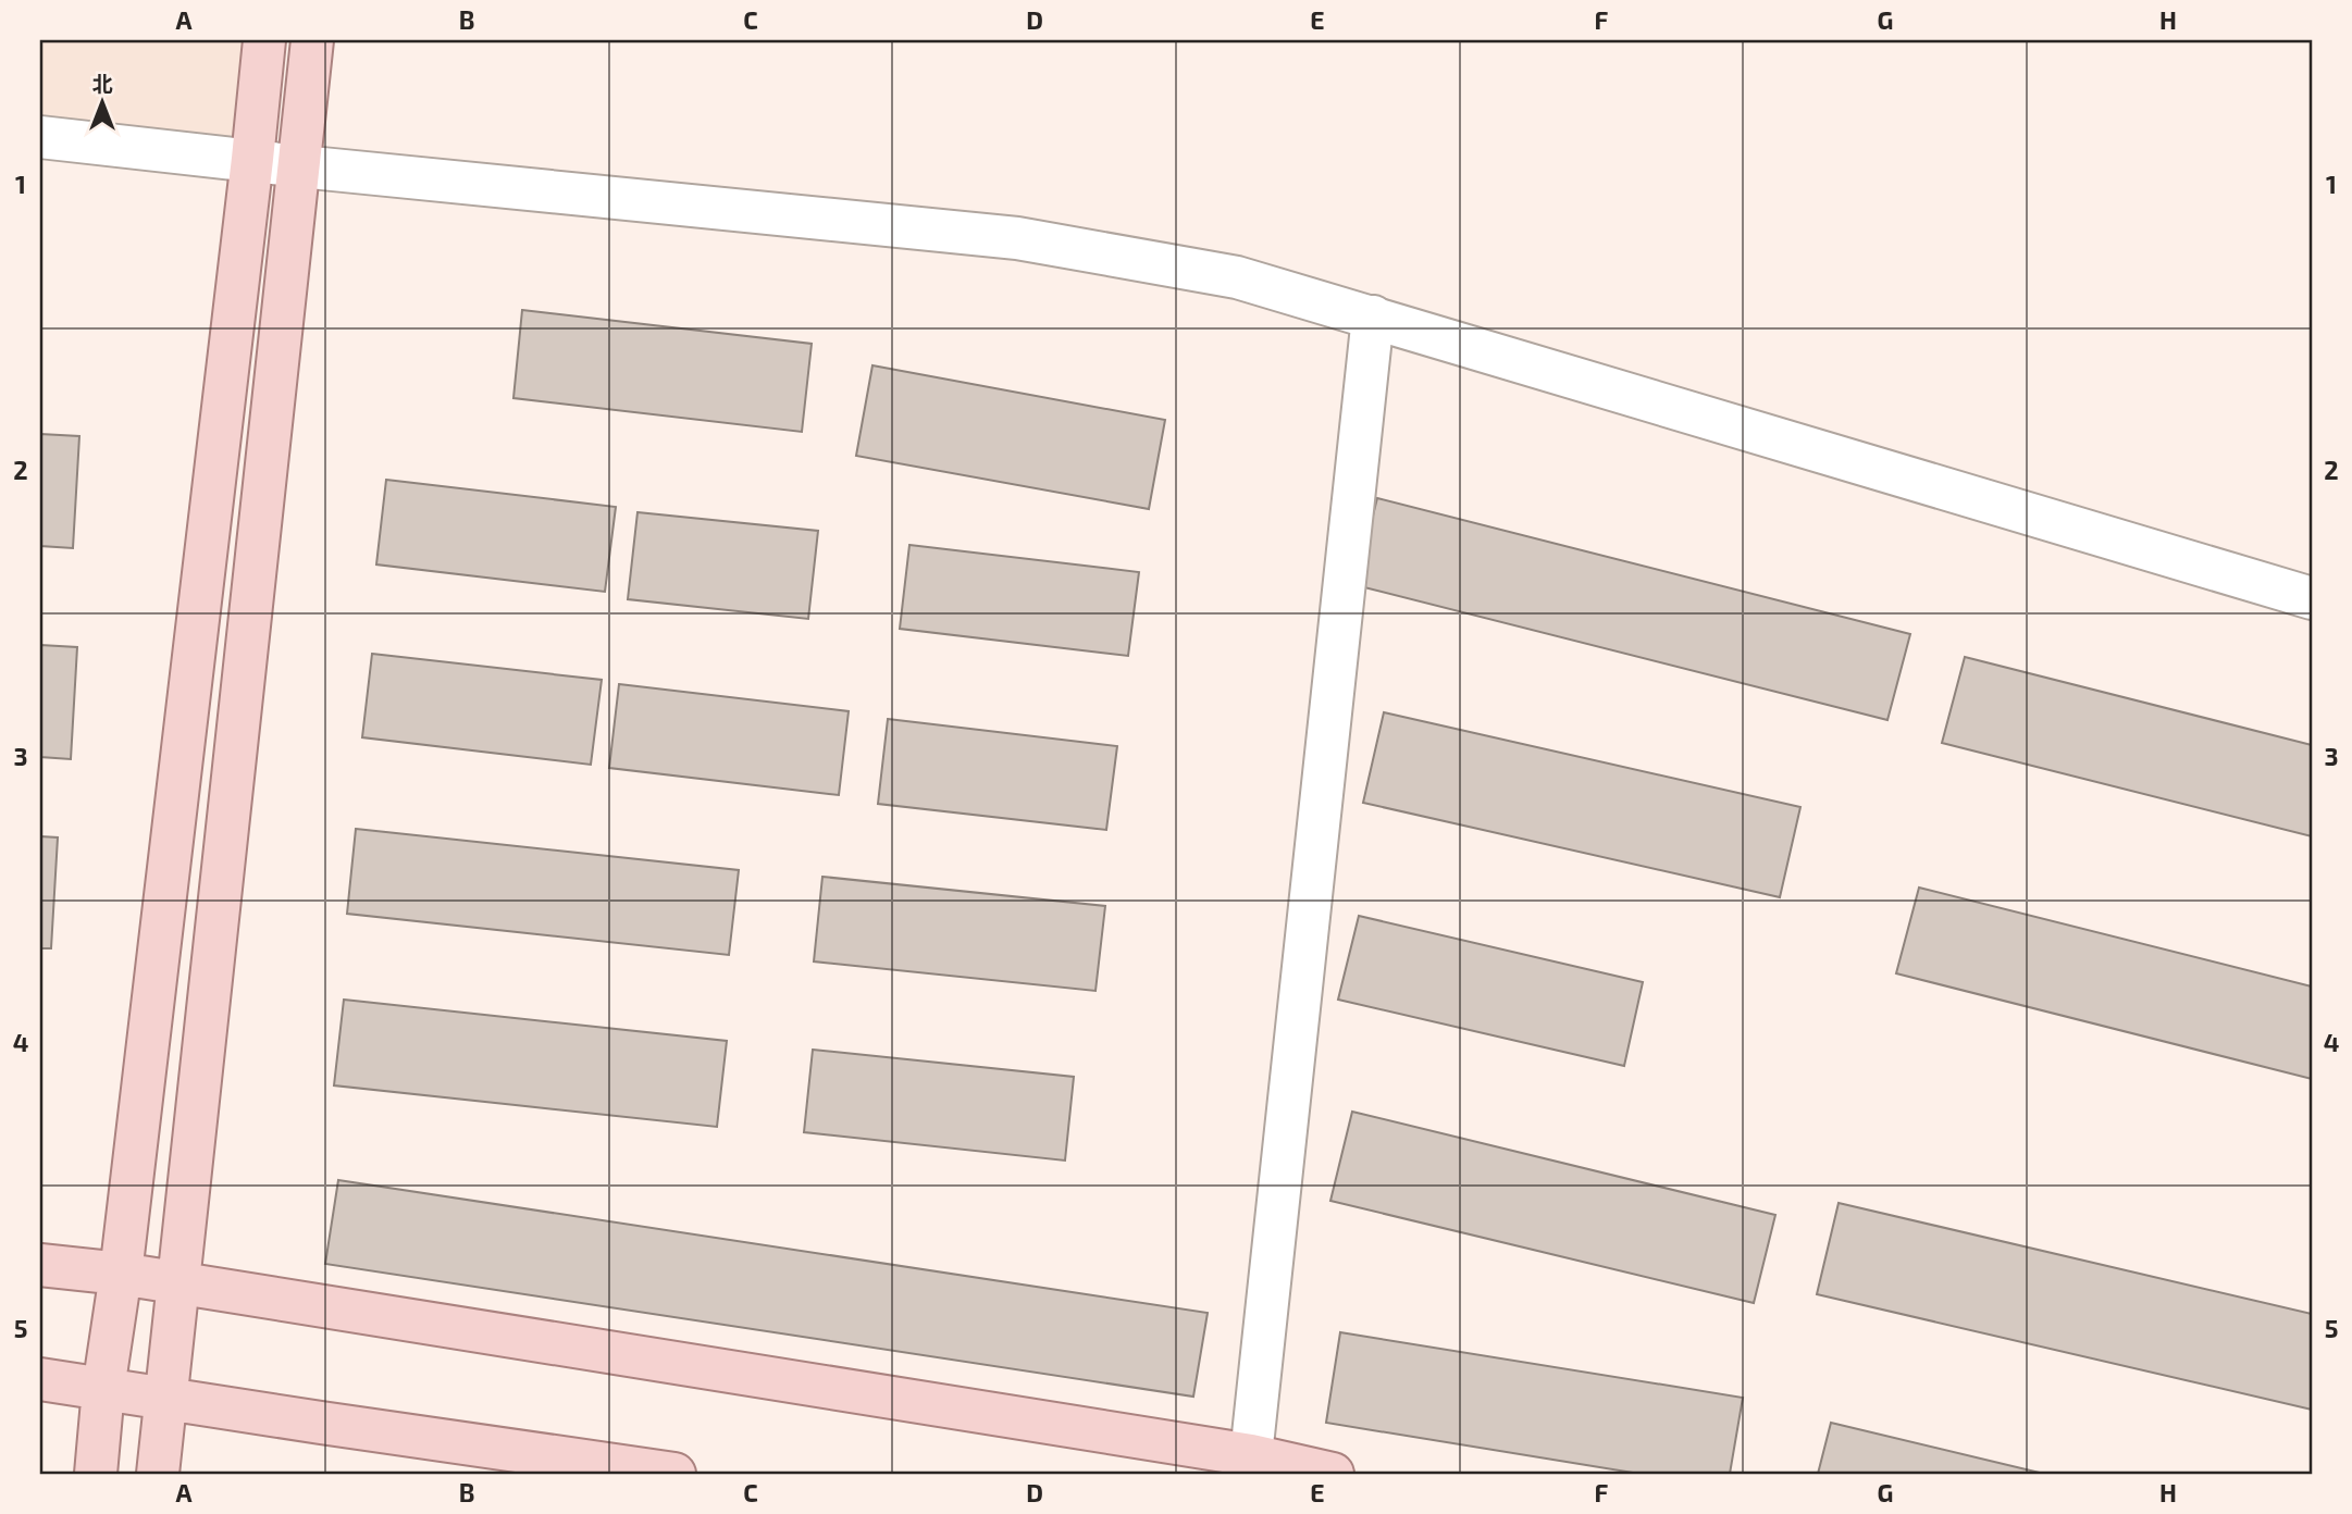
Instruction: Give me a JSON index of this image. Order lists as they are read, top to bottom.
{
  "north": "top",
  "grid": {
    "columns": [
      "A",
      "B",
      "C",
      "D",
      "E",
      "F",
      "G",
      "H"
    ],
    "rows": [
      "1",
      "2",
      "3",
      "4",
      "5"
    ]
  }
}
